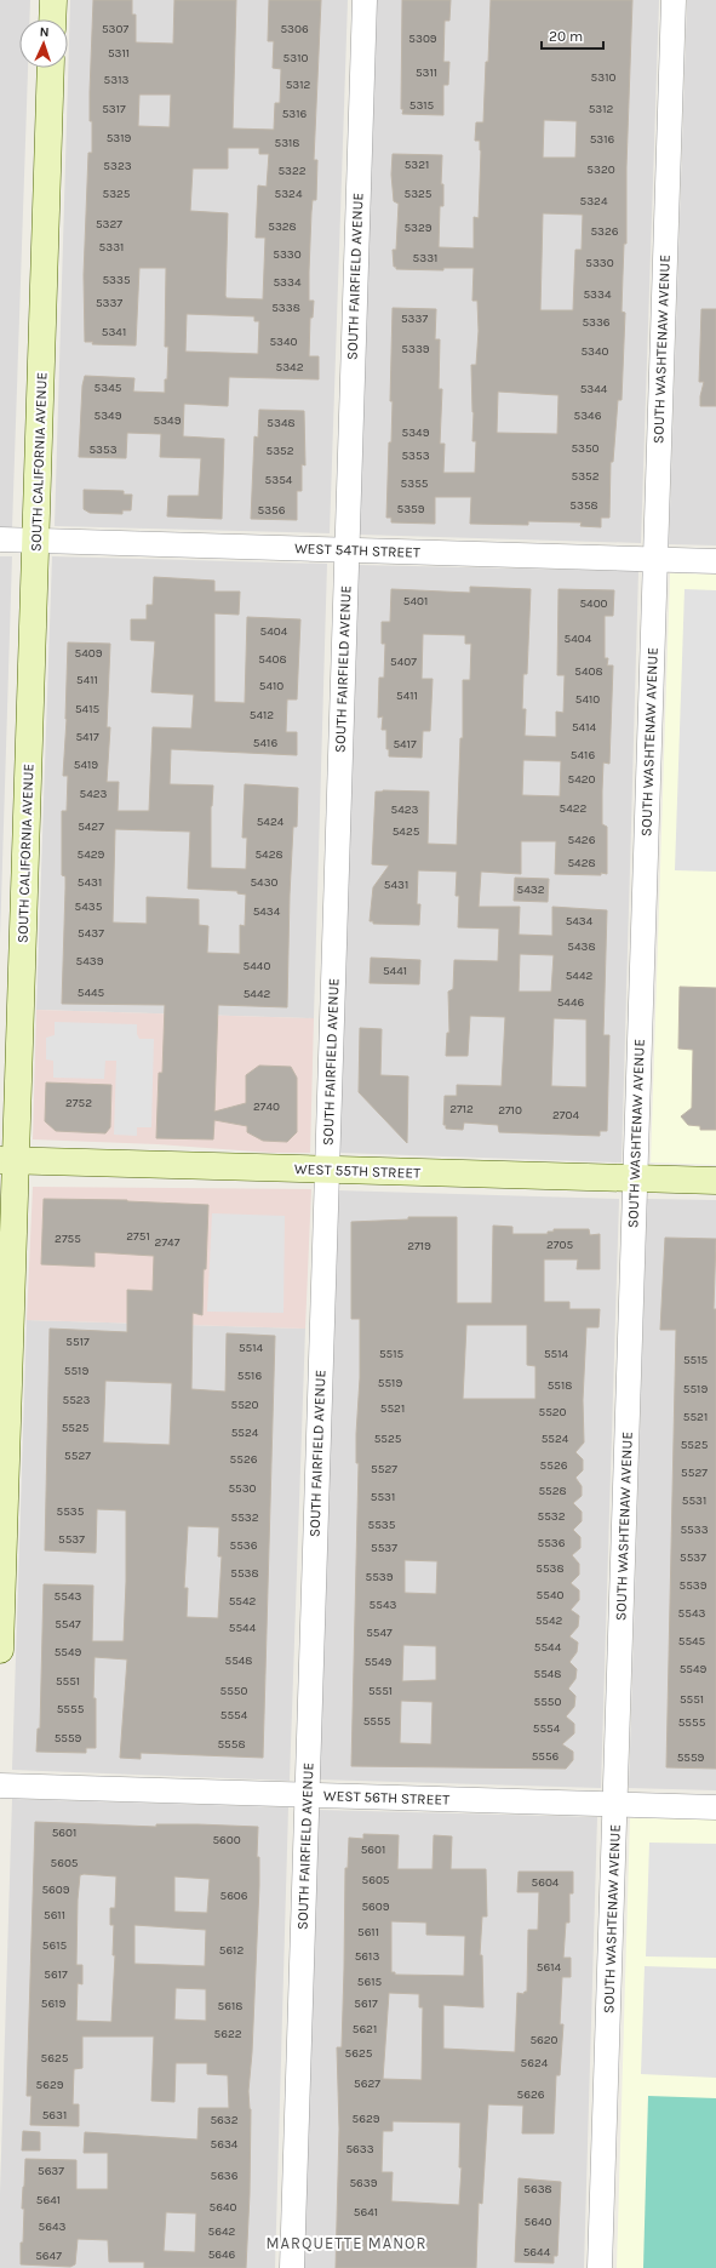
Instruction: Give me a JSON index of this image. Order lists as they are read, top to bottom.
{
  "streets": {
    "street": [
      "SOUTH FAIRFIELD AVENUE",
      "SOUTH WASHTENAW AVENUE",
      "SOUTH CALIFORNIA AVENUE",
      "WEST 54TH STREET",
      "WEST 55TH STREET",
      "WEST 56TH STREET"
    ]
  },
  "crossings": [
    ["SOUTH FAIRFIELD AVENUE", "WEST 54TH STREET"],
    ["SOUTH FAIRFIELD AVENUE", "WEST 55TH STREET"],
    ["SOUTH FAIRFIELD AVENUE", "WEST 56TH STREET"],
    ["SOUTH WASHTENAW AVENUE", "WEST 54TH STREET"],
    ["SOUTH WASHTENAW AVENUE", "WEST 55TH STREET"],
    ["SOUTH WASHTENAW AVENUE", "WEST 56TH STREET"],
    ["SOUTH CALIFORNIA AVENUE", "WEST 54TH STREET"],
    ["SOUTH CALIFORNIA AVENUE", "WEST 55TH STREET"]
  ],
  "districts": ["MARQUETTE MANOR"],
  "house_numbers": [
    "5307",
    "5306",
    "5309",
    "5311",
    "5310",
    "5311",
    "5310",
    "5313",
    "5312",
    "5315",
    "5317",
    "5312",
    "5316",
    "5319",
    "5316",
    "5318",
    "5321",
    "5323",
    "5320",
    "5322",
    "5325",
    "5324",
    "5325",
    "5324",
    "5327",
    "5328",
    "5329",
    "5326",
    "5331",
    "5330",
    "5331",
    "5330",
    "5335",
    "5334",
    "5334",
    "5337",
    "5338",
    "5337",
    "5336",
    "5341",
    "5340",
    "5339",
    "5340",
    "5342",
    "5345",
    "5344",
    "5349",
    "5346",
    "5349",
    "5348",
    "5349",
    "5350",
    "5353",
    "5352",
    "5353",
    "5352",
    "5354",
    "5355",
    "5358",
    "5359",
    "5356",
    "5401",
    "5400",
    "5404",
    "5404",
    "5409",
    "5408",
    "5407",
    "5408",
    "5411",
    "5410",
    "5411",
    "5410",
    "5415",
    "5412",
    "5414",
    "5417",
    "5416",
    "5417",
    "5416",
    "5419",
    "5420",
    "5423",
    "5422",
    "5423",
    "5424",
    "5427",
    "5425",
    "5426",
    "5429",
    "5428",
    "5428",
    "5431",
    "5430",
    "5431",
    "5432",
    "5435",
    "5434",
    "5434",
    "5437",
    "5438",
    "5439",
    "5440",
    "5441",
    "5442",
    "5445",
    "5442",
    "5446",
    "2752",
    "2740",
    "2712",
    "2710",
    "2704",
    "2751",
    "2755",
    "2747",
    "2705",
    "2719",
    "5517",
    "5514",
    "5515",
    "5514",
    "5515",
    "5519",
    "5516",
    "5519",
    "5518",
    "5519",
    "5523",
    "5520",
    "5521",
    "5520",
    "5521",
    "5525",
    "5524",
    "5525",
    "5524",
    "5525",
    "5527",
    "5526",
    "5526",
    "5527",
    "5527",
    "5530",
    "5528",
    "5531",
    "5531",
    "5535",
    "5532",
    "5532",
    "5535",
    "5533",
    "5537",
    "5536",
    "5536",
    "5537",
    "5537",
    "5538",
    "5538",
    "5539",
    "5539",
    "5540",
    "5543",
    "5542",
    "5543",
    "5543",
    "5542",
    "5547",
    "5544",
    "5547",
    "5545",
    "5544",
    "5549",
    "5548",
    "5549",
    "5549",
    "5548",
    "5551",
    "5550",
    "5551",
    "5551",
    "5550",
    "5555",
    "5554",
    "5555",
    "5555",
    "5554",
    "5559",
    "5558",
    "5556",
    "5559",
    "5601",
    "5600",
    "5601",
    "5605",
    "5605",
    "5604",
    "5609",
    "5606",
    "5609",
    "5611",
    "5611",
    "5615",
    "5612",
    "5613",
    "5614",
    "5617",
    "5615",
    "5619",
    "5617",
    "5618",
    "5621",
    "5622",
    "5620",
    "5625",
    "5625",
    "5624",
    "5627",
    "5629",
    "5626",
    "5631",
    "5629",
    "5632",
    "5634",
    "5633",
    "5637",
    "5636",
    "5639",
    "5638",
    "5641",
    "5640",
    "5641",
    "5640",
    "5643",
    "5642",
    "5644",
    "5646",
    "5647"
  ],
  "scale_bar": "20 m",
  "north": "top"
}
